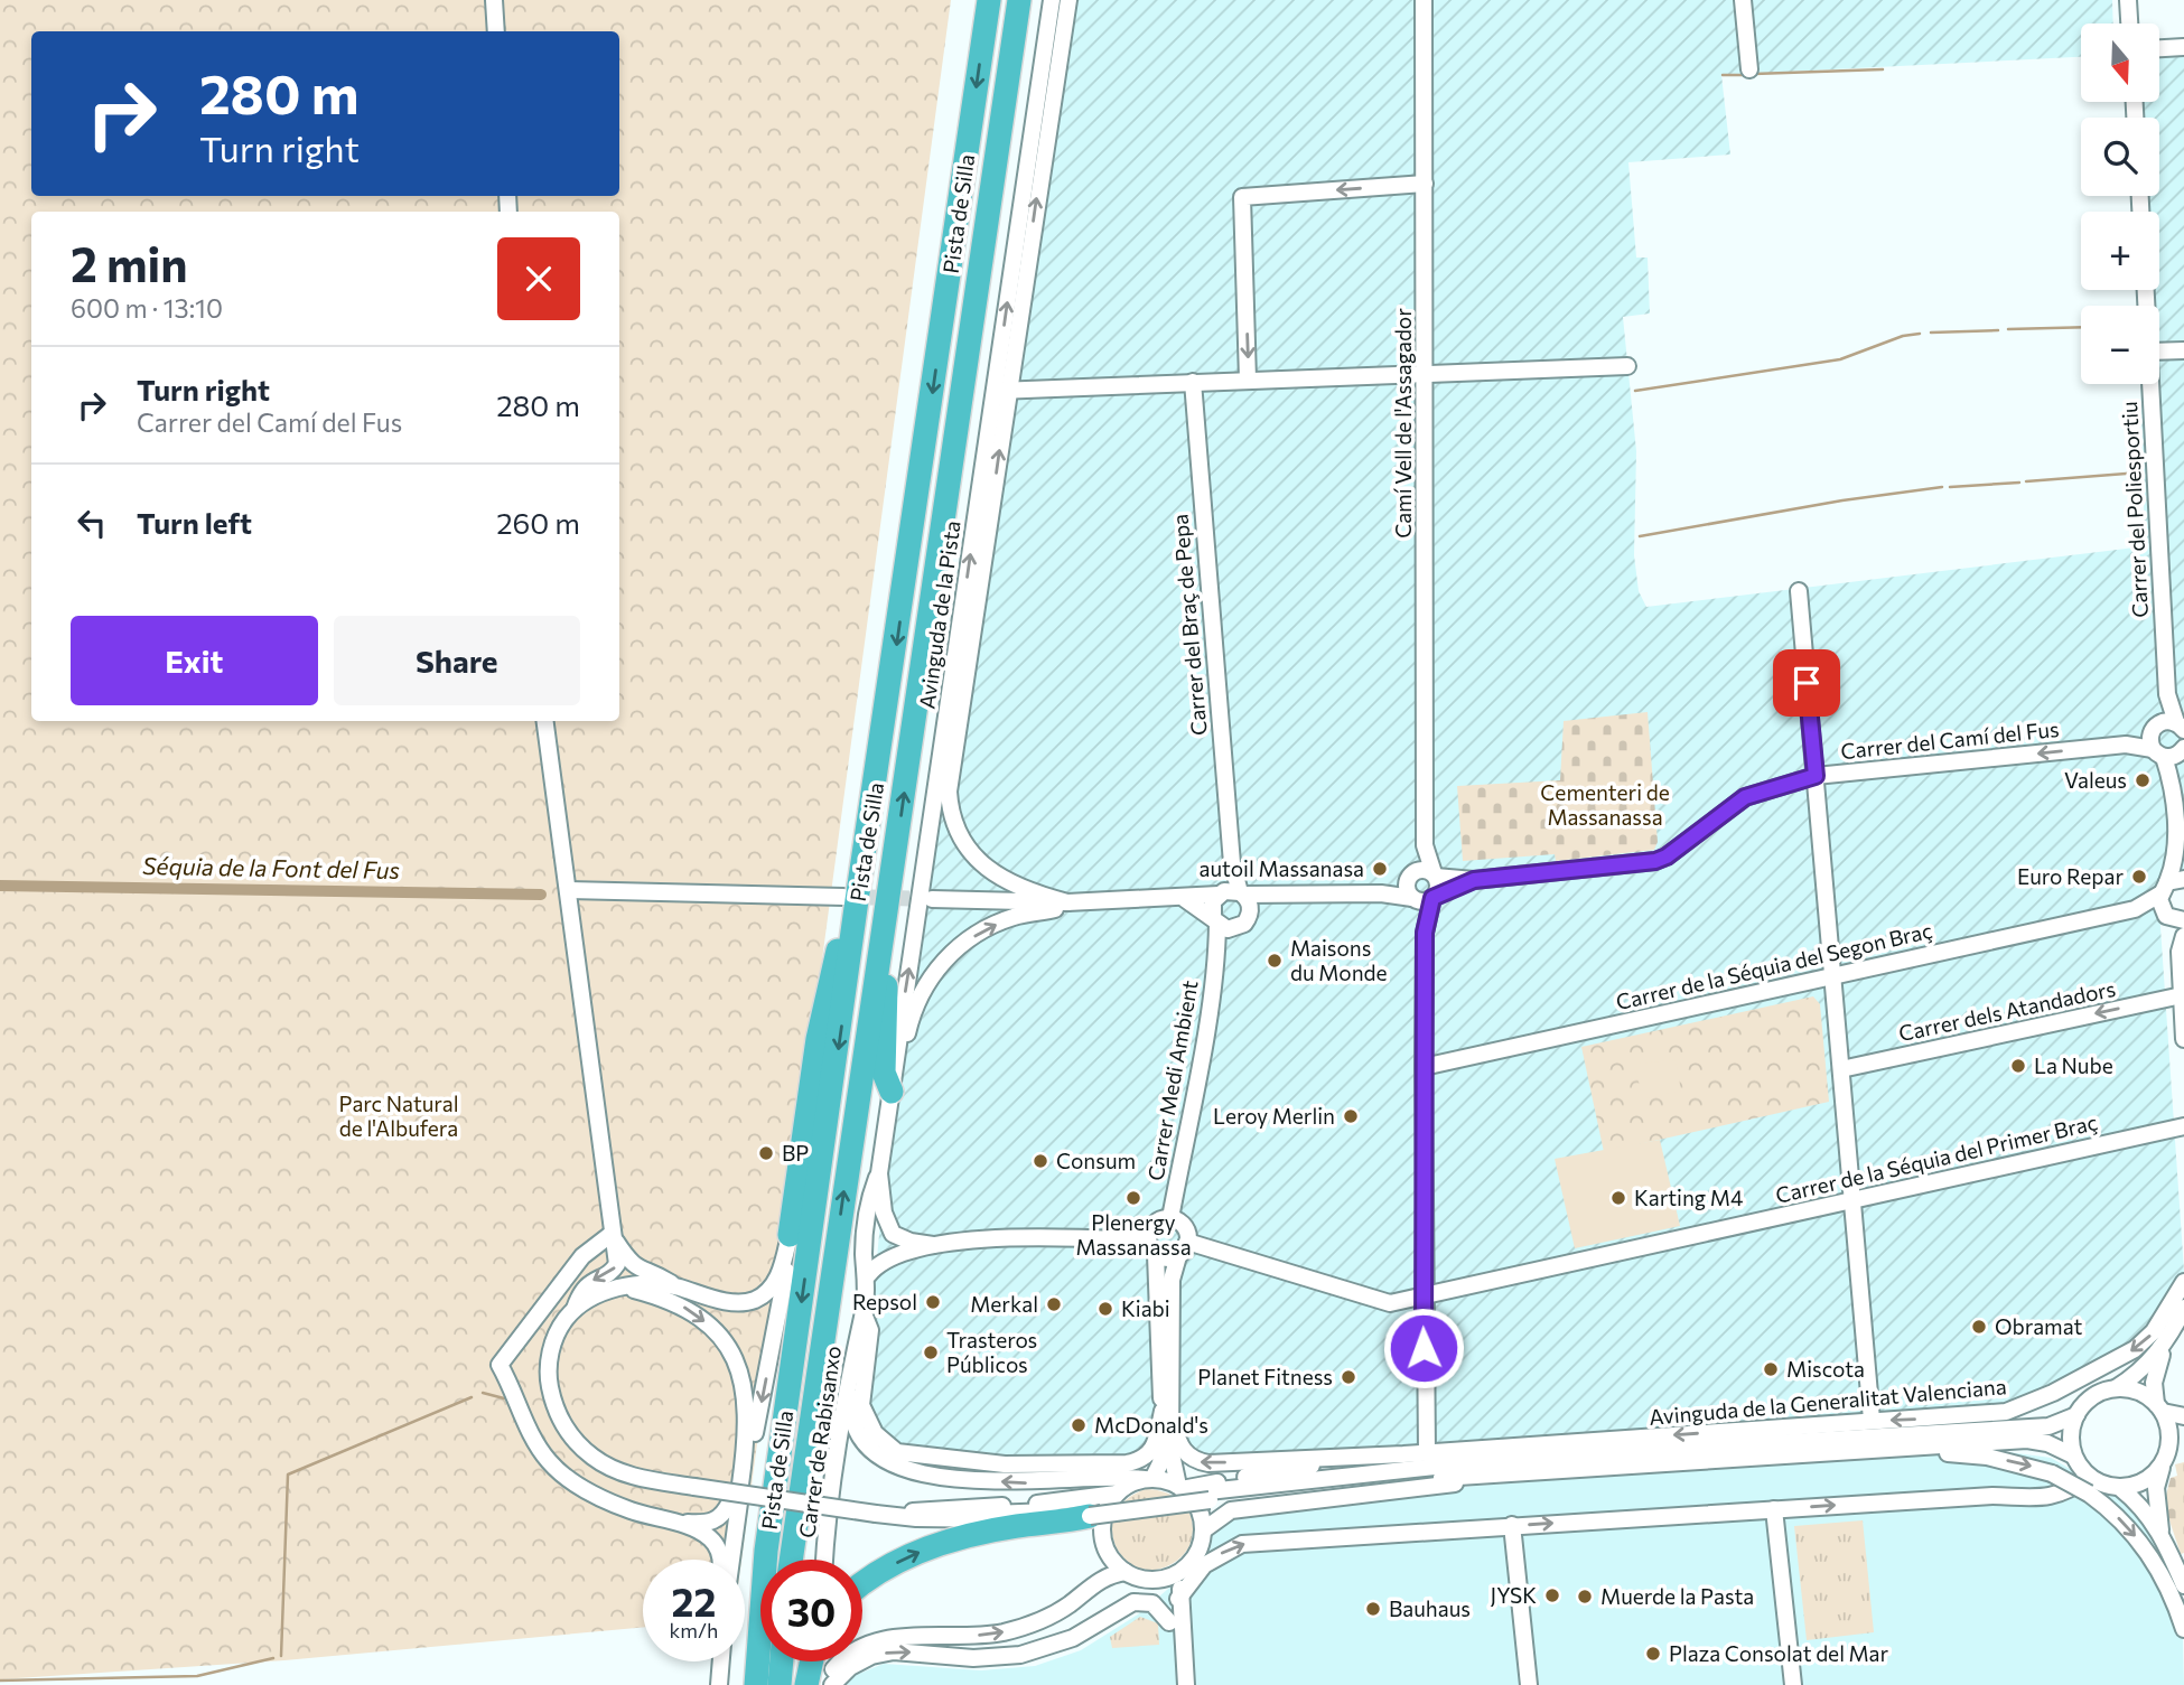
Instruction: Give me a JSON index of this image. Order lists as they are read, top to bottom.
{
  "streets": {
    "highway": ["Pista de Silla"],
    "street": [
      "Camí Vell de l'Assagador",
      "Carrer del Poliesportiu",
      "Avinguda de la Pista",
      "Carrer del Braç de Pepa",
      "Carrer del Camí del Fus",
      "Carrer de la Séquia del Segon Braç",
      "Carrer dels Atandadors",
      "Carrer Medi Ambient",
      "Carrer de la Séquia del Primer Braç",
      "Avinguda de la Generalitat Valenciana",
      "Carrer de Rabisanxo"
    ]
  },
  "crossings": [
    ["Camí Vell de l'Assagador", "Carrer del Camí del Fus"],
    ["Carrer del Poliesportiu", "Carrer del Camí del Fus"],
    ["Carrer del Braç de Pepa", "Carrer Medi Ambient"],
    ["Carrer Medi Ambient", "Carrer de la Séquia del Primer Braç"]
  ],
  "one_way": ["Avinguda de la Pista", "Carrer del Camí del Fus", "Carrer dels Atandadors"],
  "water": ["Séquia de la Font del Fus"],
  "parks": ["Cementeri de Massanassa", "Parc Natural de l'Albufera"],
  "places": [
    "Valeus",
    "autoil Massanasa",
    "Euro Repar",
    "Maisons du Monde",
    "La Nube",
    "Leroy Merlin",
    "BP",
    "Consum",
    "Plenergy Massanassa",
    "Karting M4",
    "Repsol",
    "Merkal",
    "Kiabi",
    "Obramat",
    "Trasteros Públicos",
    "Miscota",
    "Planet Fitness",
    "McDonald's",
    "JYSK",
    "Muerde la Pasta",
    "Bauhaus",
    "Plaza Consolat del Mar"
  ],
  "north": "bottom",
  "page": {
    "map_buttons": ["+", "−"],
    "turn": ["280 m", "Turn right"],
    "heading": ["2 min", "600 m · 13:10"],
    "list": [
      {
        "name": "Turn right",
        "note": "Carrer del Camí del Fus",
        "value": "280 m"
      },
      {
        "name": "Turn left",
        "value": "260 m"
      }
    ],
    "buttons": ["Exit", "Share"],
    "speed": "22 km/h",
    "limit": "30"
  }
}
